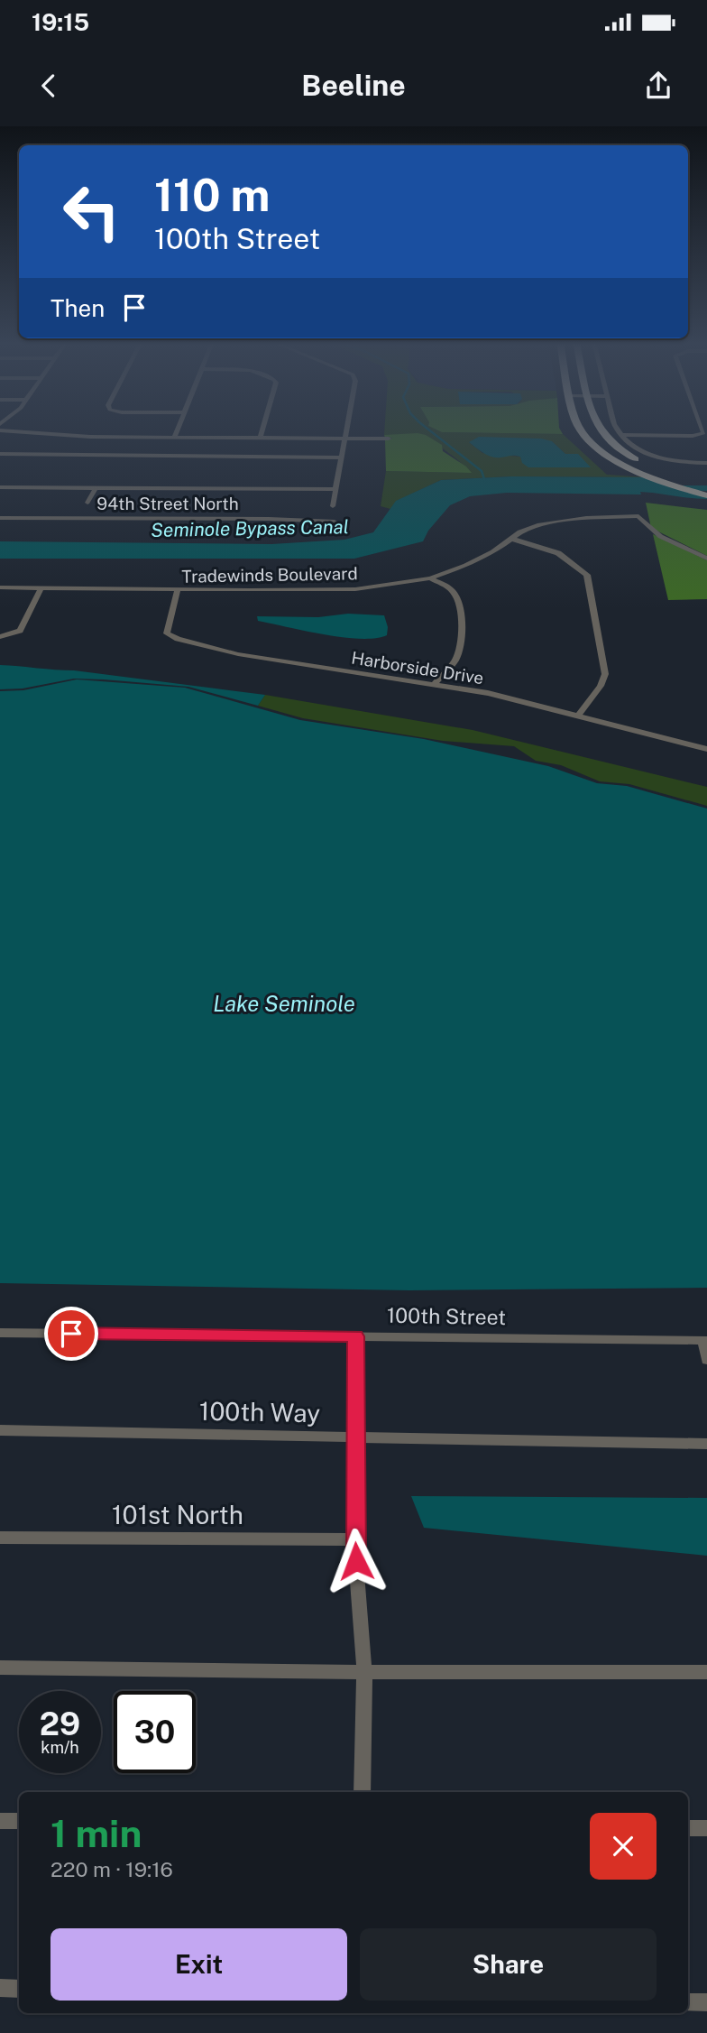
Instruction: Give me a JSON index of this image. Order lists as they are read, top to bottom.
{
  "streets": {
    "street": [
      "94th Street North",
      "Tradewinds Boulevard",
      "Harborside Drive",
      "100th Street",
      "100th Way",
      "101st North"
    ]
  },
  "crossings": [
    ["Tradewinds Boulevard", "Harborside Drive"]
  ],
  "water": ["Seminole Bypass Canal", "Lake Seminole"],
  "page": {
    "status": "19:15",
    "header": "Beeline",
    "turn": ["110 m", "100th Street"],
    "then": "Then",
    "speed": "29 km/h",
    "limit": "30",
    "heading": ["1 min", "220 m · 19:16"],
    "buttons": ["Exit", "Share"]
  }
}
